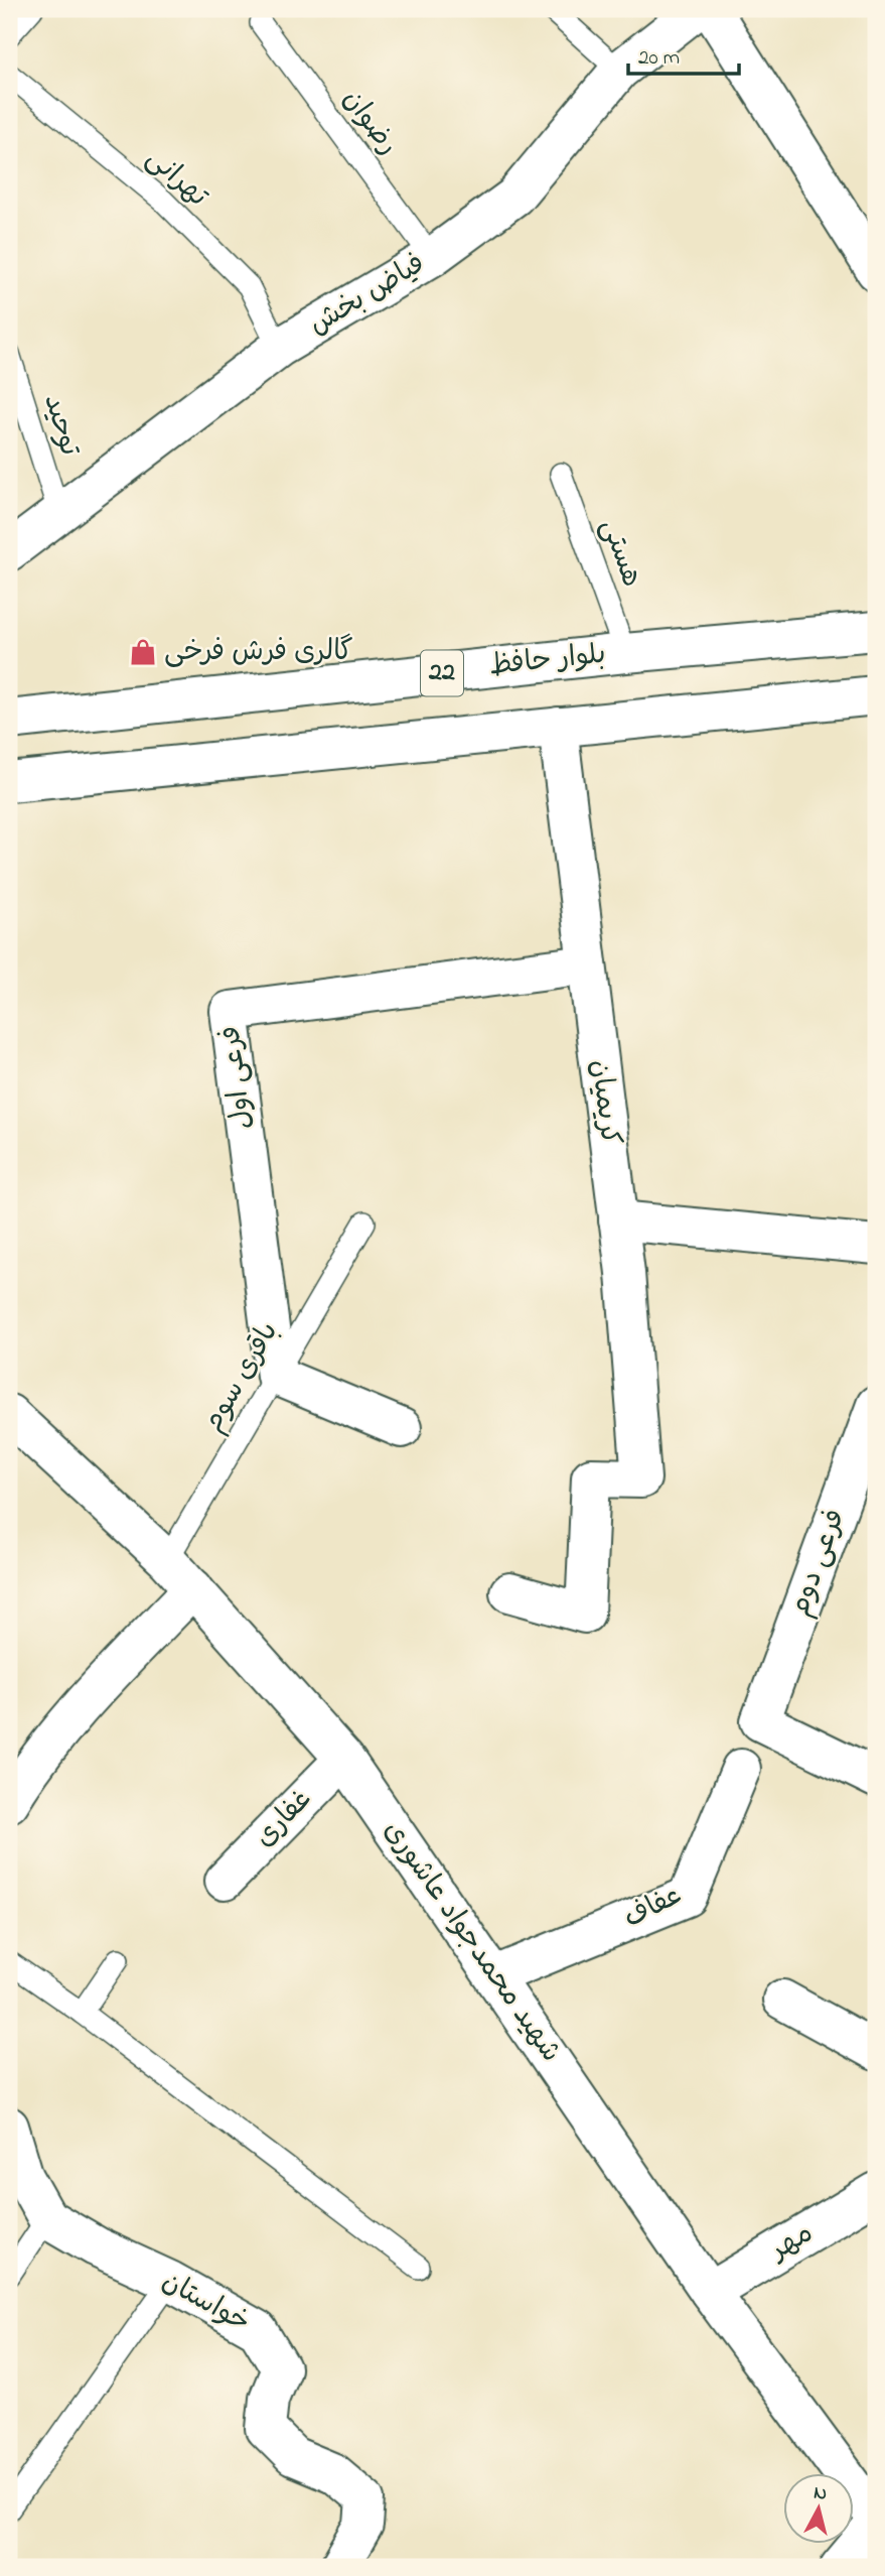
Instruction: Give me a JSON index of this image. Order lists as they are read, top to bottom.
{
  "streets": {
    "street": [
      "فیاض بخش",
      "بلوار حافظ",
      "22",
      "فرعی اول",
      "کریمیان",
      "فرعی دوم",
      "غفاری",
      "عفاف",
      "شهید محمدجواد عاشوری",
      "مهر",
      "خواستان"
    ],
    "lane": [
      "رضوان",
      "تهرانی",
      "توحید",
      "هستی",
      "باقری سوم"
    ]
  },
  "crossings": [
    ["رضوان", "فیاض بخش"],
    ["تهرانی", "فیاض بخش"],
    ["فیاض بخش", "توحید"],
    ["هستی", "بلوار حافظ"],
    ["22", "کریمیان"],
    ["فرعی اول", "کریمیان"],
    ["فرعی اول", "باقری سوم"],
    ["باقری سوم", "شهید محمدجواد عاشوری"],
    ["غفاری", "شهید محمدجواد عاشوری"],
    ["عفاف", "شهید محمدجواد عاشوری"],
    ["شهید محمدجواد عاشوری", "مهر"]
  ],
  "places": {
    "shop": ["گالری فرش فرخی"]
  },
  "scale_bar": "20 m",
  "north": "top"
}
